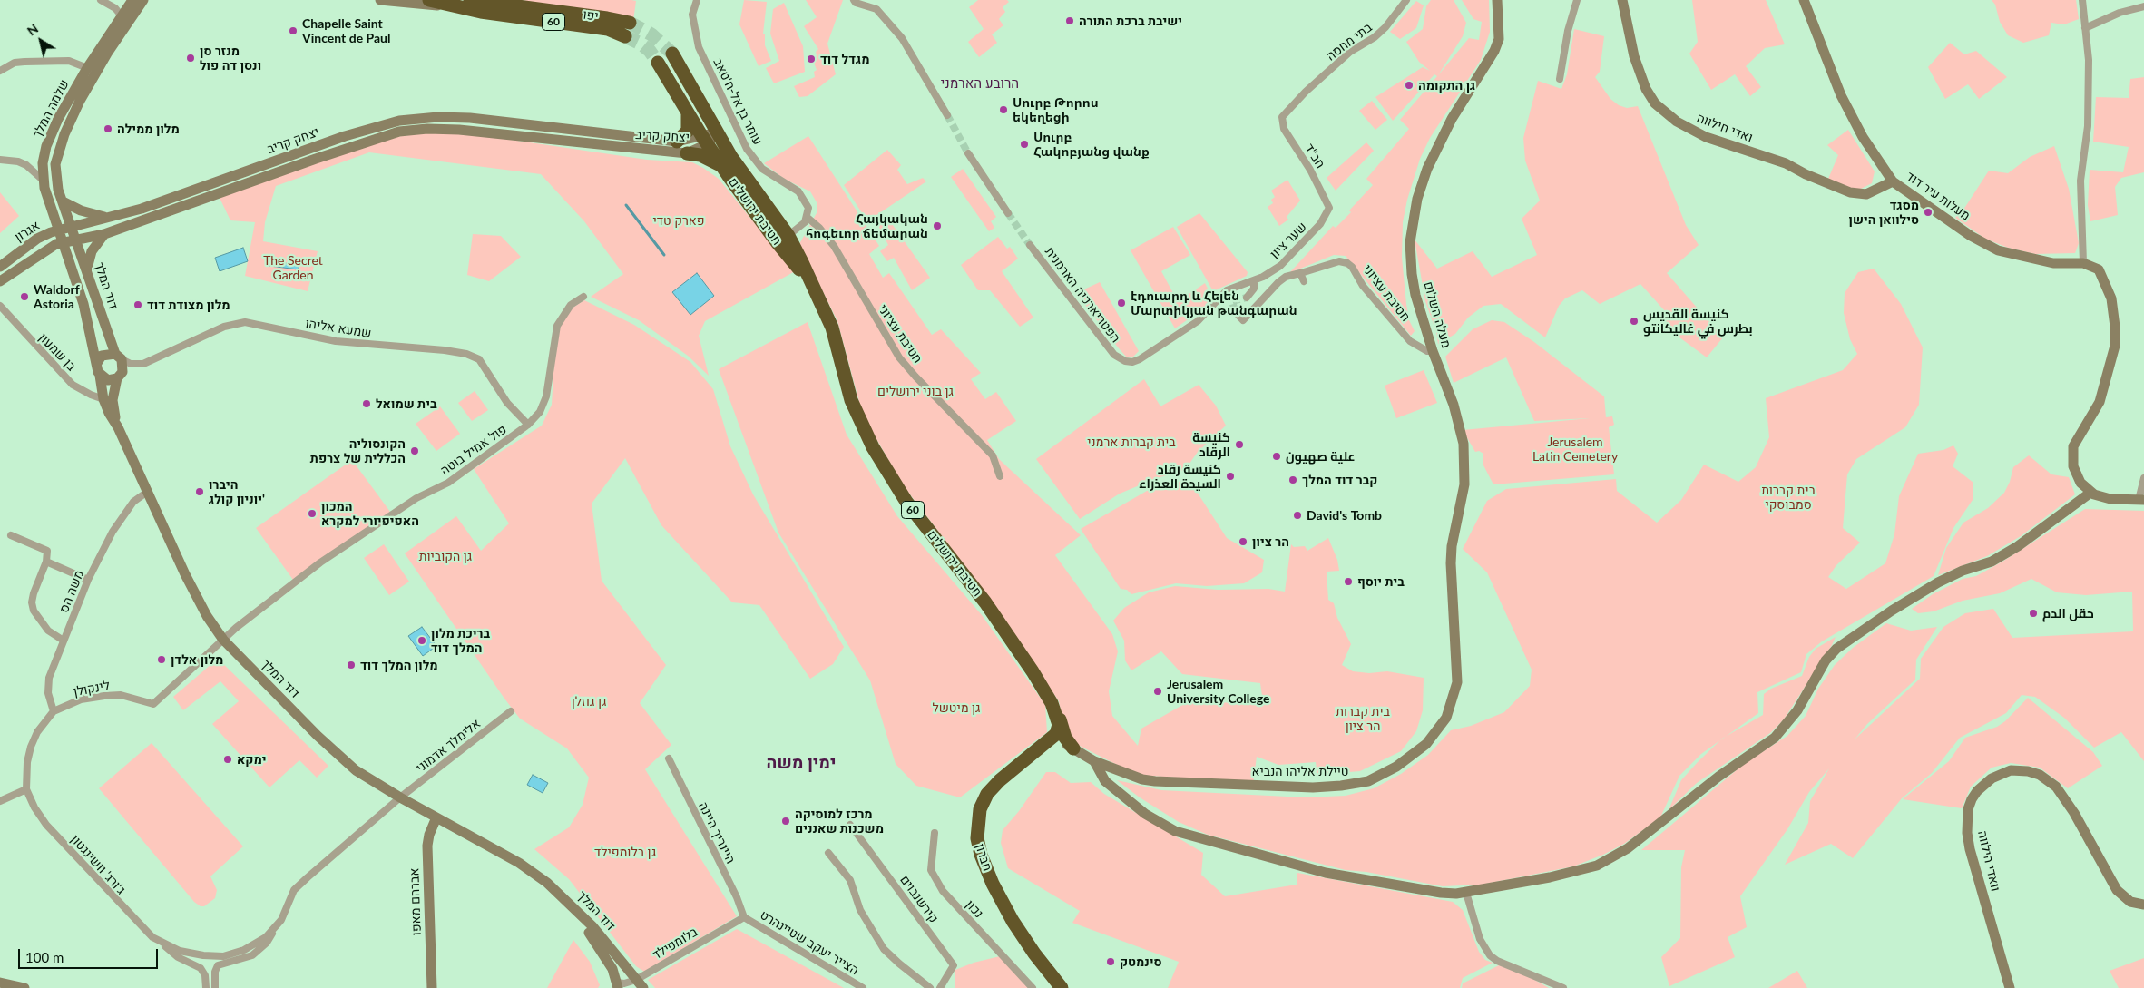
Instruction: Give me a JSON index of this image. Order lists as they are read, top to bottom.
{
  "streets": {
    "highway": [
      "יפו",
      "60",
      "חטיבת ירושלים",
      "חברון"
    ],
    "street": [
      "בתי מחסה",
      "עומר בן אל-ח'טאב",
      "שלמה המלך",
      "ואדי חילווה",
      "יצחק קריב",
      "חב\"ד",
      "מעלות עיר דוד",
      "אגרון",
      "שער ציון",
      "דוד המלך",
      "חטיבת עציוני",
      "הפטריארכיה הארמנית",
      "מעלה השלום",
      "שמעא אליהו",
      "בן שמעון",
      "פול אמיל בוטה",
      "משה הס",
      "לינקולן",
      "אלימלך אדמוני",
      "טיילת אליהו הנביא",
      "היינריך היינה",
      "וואדי הילווה",
      "ג'ורג' וושינגטון",
      "קירשנבוים",
      "אברהם מאפו",
      "נכון",
      "הצייר יעקב שטיינהרט",
      "בלומפילד"
    ]
  },
  "crossings": [
    ["60", "יצחק קריב"],
    ["60", "חטיבת ירושלים"],
    ["בתי מחסה", "חב\"ד"],
    ["עומר בן אל-ח'טאב", "חטיבת עציוני"],
    ["שלמה המלך", "יצחק קריב"],
    ["שלמה המלך", "אגרון"],
    ["שלמה המלך", "דוד המלך"],
    ["ואדי חילווה", "מעלות עיר דוד"],
    ["יצחק קריב", "חטיבת ירושלים"],
    ["יצחק קריב", "אגרון"],
    ["יצחק קריב", "דוד המלך"],
    ["חב\"ד", "שער ציון"],
    ["חטיבת ירושלים", "חברון"],
    ["אגרון", "דוד המלך"],
    ["שער ציון", "הפטריארכיה הארמנית"],
    ["דוד המלך", "שמעא אליהו"],
    ["דוד המלך", "בן שמעון"],
    ["דוד המלך", "פול אמיל בוטה"],
    ["דוד המלך", "משה הס"],
    ["דוד המלך", "לינקולן"],
    ["דוד המלך", "אלימלך אדמוני"],
    ["דוד המלך", "ג'ורג' וושינגטון"],
    ["דוד המלך", "אברהם מאפו"],
    ["דוד המלך", "בלומפילד"],
    ["חטיבת עציוני", "מעלה השלום"],
    ["מעלה השלום", "טיילת אליהו הנביא"],
    ["שמעא אליהו", "פול אמיל בוטה"],
    ["פול אמיל בוטה", "לינקולן"],
    ["משה הס", "לינקולן"],
    ["לינקולן", "ג'ורג' וושינגטון"],
    ["אלימלך אדמוני", "ג'ורג' וושינגטון"],
    ["היינריך היינה", "הצייר יעקב שטיינהרט"],
    ["היינריך היינה", "בלומפילד"],
    ["הצייר יעקב שטיינהרט", "בלומפילד"]
  ],
  "districts": ["הרובע הארמני", "ימין משה"],
  "parks": [
    "פארק טדי",
    "The Secret Garden",
    "גן בוני ירושלים",
    "בית קברות ארמני",
    "Jerusalem Latin Cemetery",
    "בית קברות סמבוסקי",
    "גן הקוביות",
    "גן גוזלן",
    "גן מיטשל",
    "בית קברות הר ציון",
    "גן בלומפילד"
  ],
  "places": [
    "ישיבת ברכת התורה",
    "Chapelle Saint Vincent de Paul",
    "מנזר סן ונסן דה פול",
    "מגדל דוד",
    "גן התקומה",
    "Սուրբ Թորոս եկեղեցի",
    "מלון ממילה",
    "Սուրբ Հակոբյանց վանք",
    "מסגד סילוואן הישן",
    "Հայկական հոգեւոր ճեմարան",
    "Waldorf Astoria",
    "էդուարդ և Հելեն Մարտիկյան թանգարան",
    "מלון מצודת דוד",
    "كنيسة القديس بطرس في غاليكانتو",
    "בית שמואל",
    "كنيسة الرقاد",
    "הקונסוליה הכללית של צרפת",
    "علية صهيون",
    "كنيسة رقاد السيدة العذراء",
    "קבר דוד המלך",
    "היברו יוניון קולג'",
    "המכון האפיפיורי למקרא",
    "David's Tomb",
    "הר ציון",
    "בית יוסף",
    "حقل الدم",
    "בריכת מלון המלך דוד",
    "מלון אלדן",
    "מלון המלך דוד",
    "Jerusalem University College",
    "ימקא",
    "מרכז למוסיקה משכנות שאננים",
    "סינמטק"
  ],
  "scale_bar": "100 m",
  "north": "top left"
}
